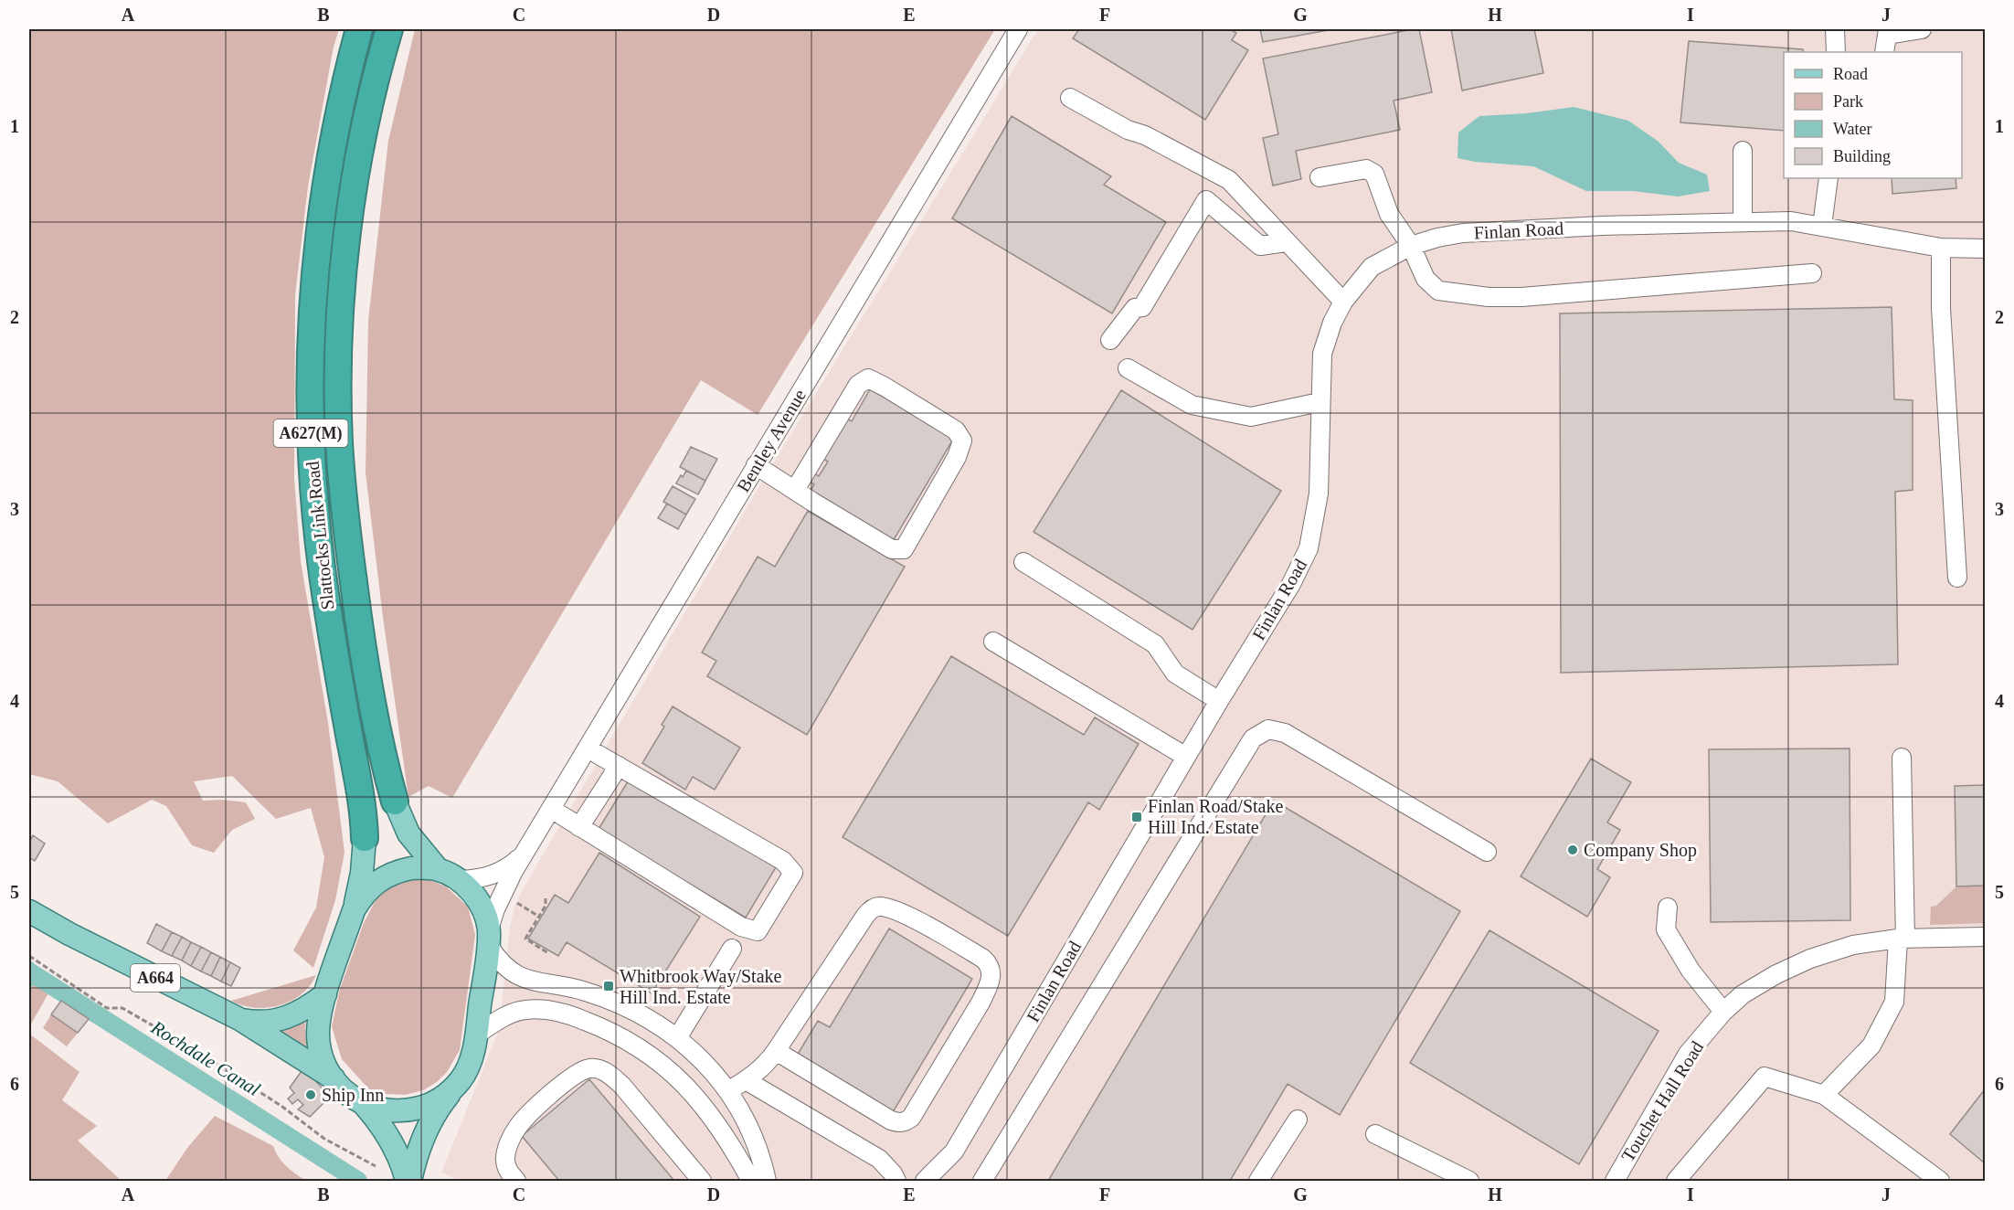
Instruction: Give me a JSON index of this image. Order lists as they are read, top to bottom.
{
  "streets": {
    "highway": ["A627(M)", "Slattocks Link Road"],
    "main road": ["A664"],
    "street": ["Finlan Road", "Bentley Avenue", "Touchet Hall Road"]
  },
  "water": ["Rochdale Canal"],
  "places": {
    "transit": ["Finlan Road/Stake Hill Ind. Estate", "Whitbrook Way/Stake Hill Ind. Estate"],
    "other": ["Company Shop", "Ship Inn"]
  },
  "legend": [
    "Road",
    "Park",
    "Water",
    "Building"
  ],
  "grid": {
    "columns": [
      "A",
      "B",
      "C",
      "D",
      "E",
      "F",
      "G",
      "H",
      "I",
      "J"
    ],
    "rows": [
      "1",
      "2",
      "3",
      "4",
      "5",
      "6"
    ]
  }
}
